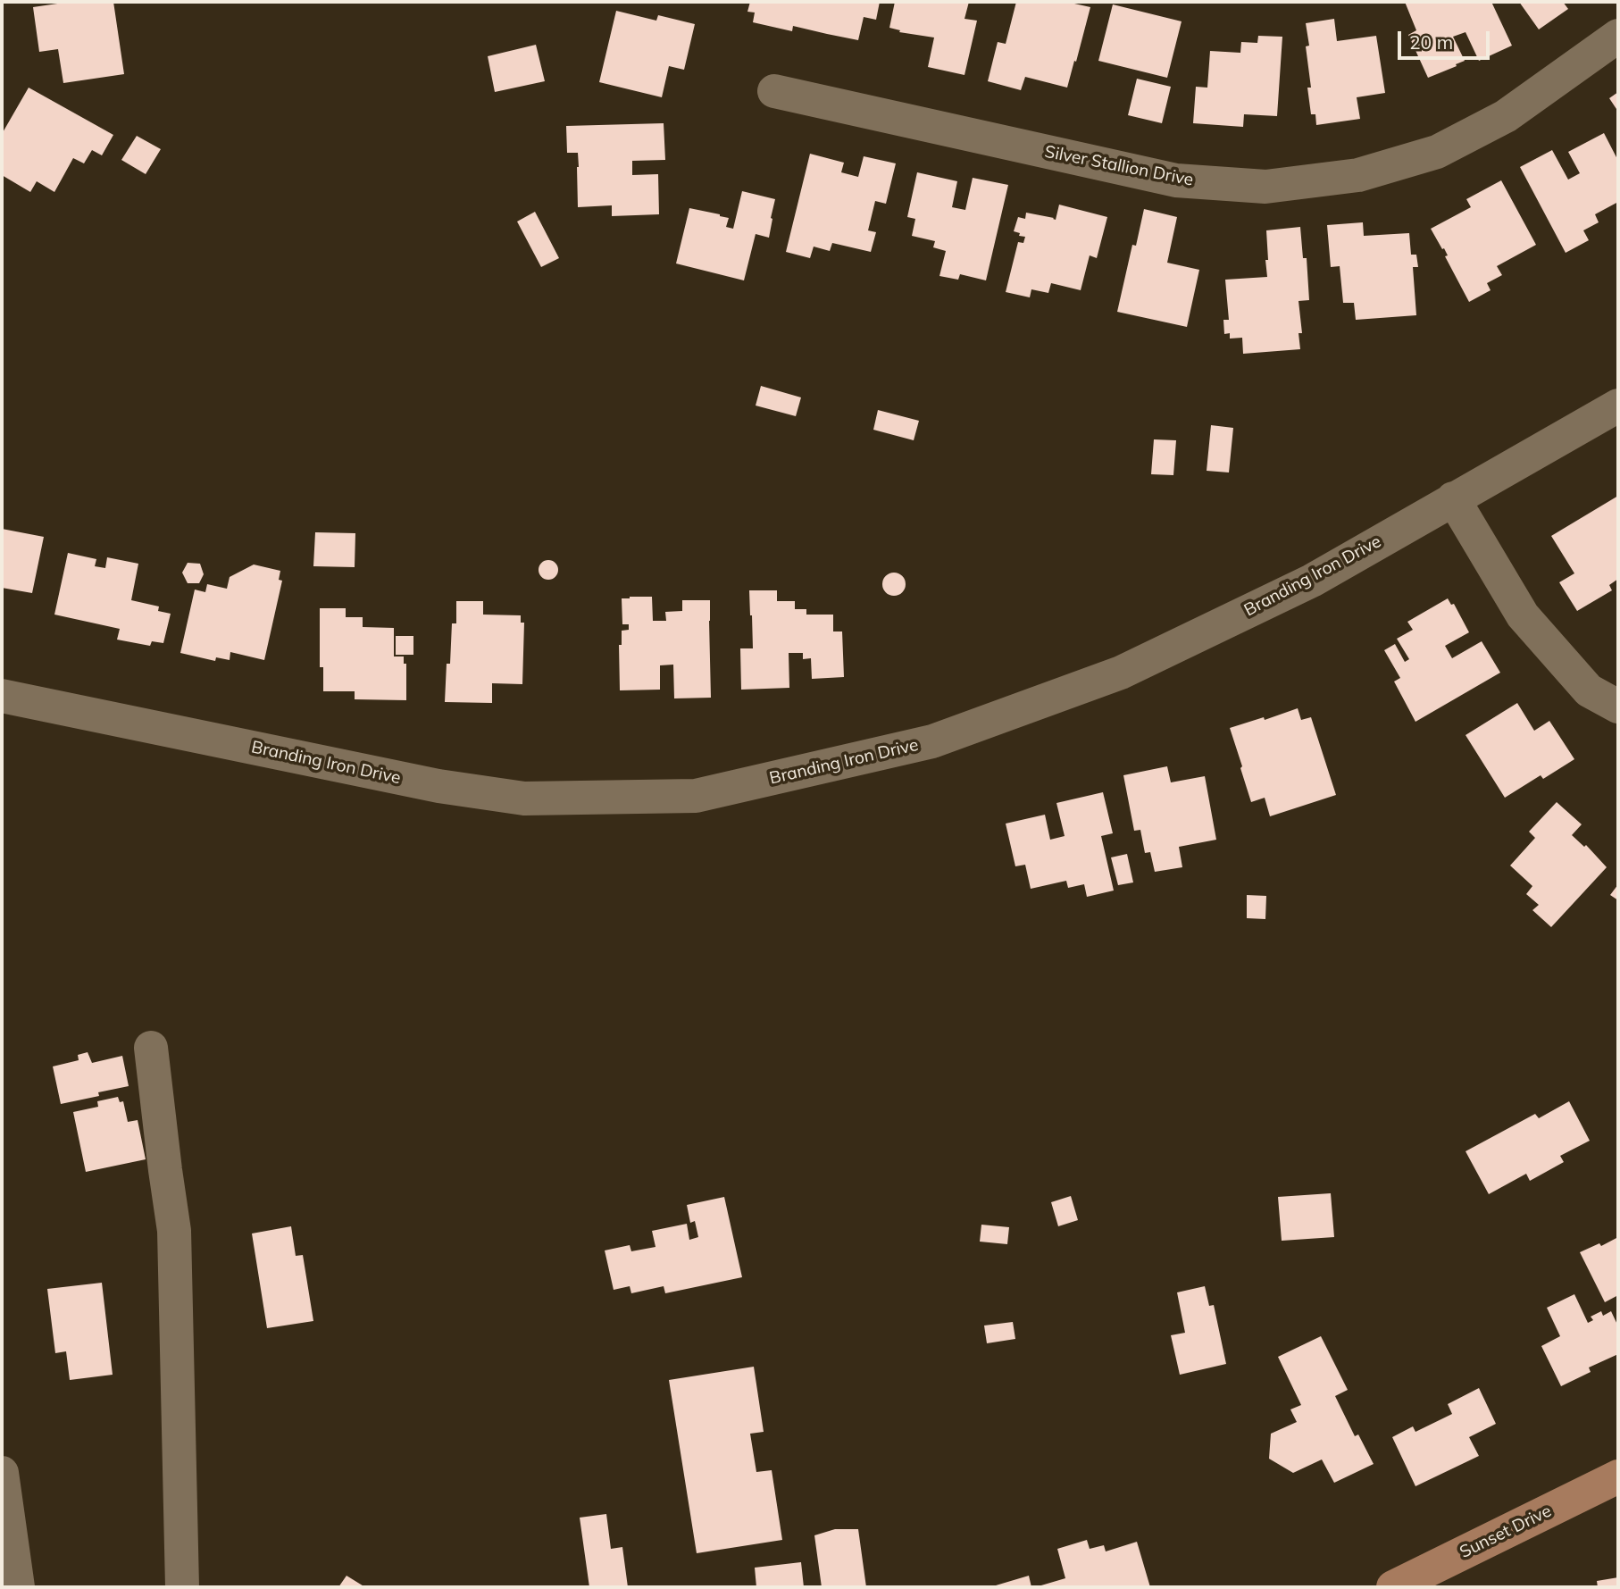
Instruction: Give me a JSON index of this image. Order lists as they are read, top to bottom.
{
  "streets": {
    "main road": ["Sunset Drive"],
    "street": ["Silver Stallion Drive", "Branding Iron Drive"]
  },
  "scale_bar": "20 m"
}
